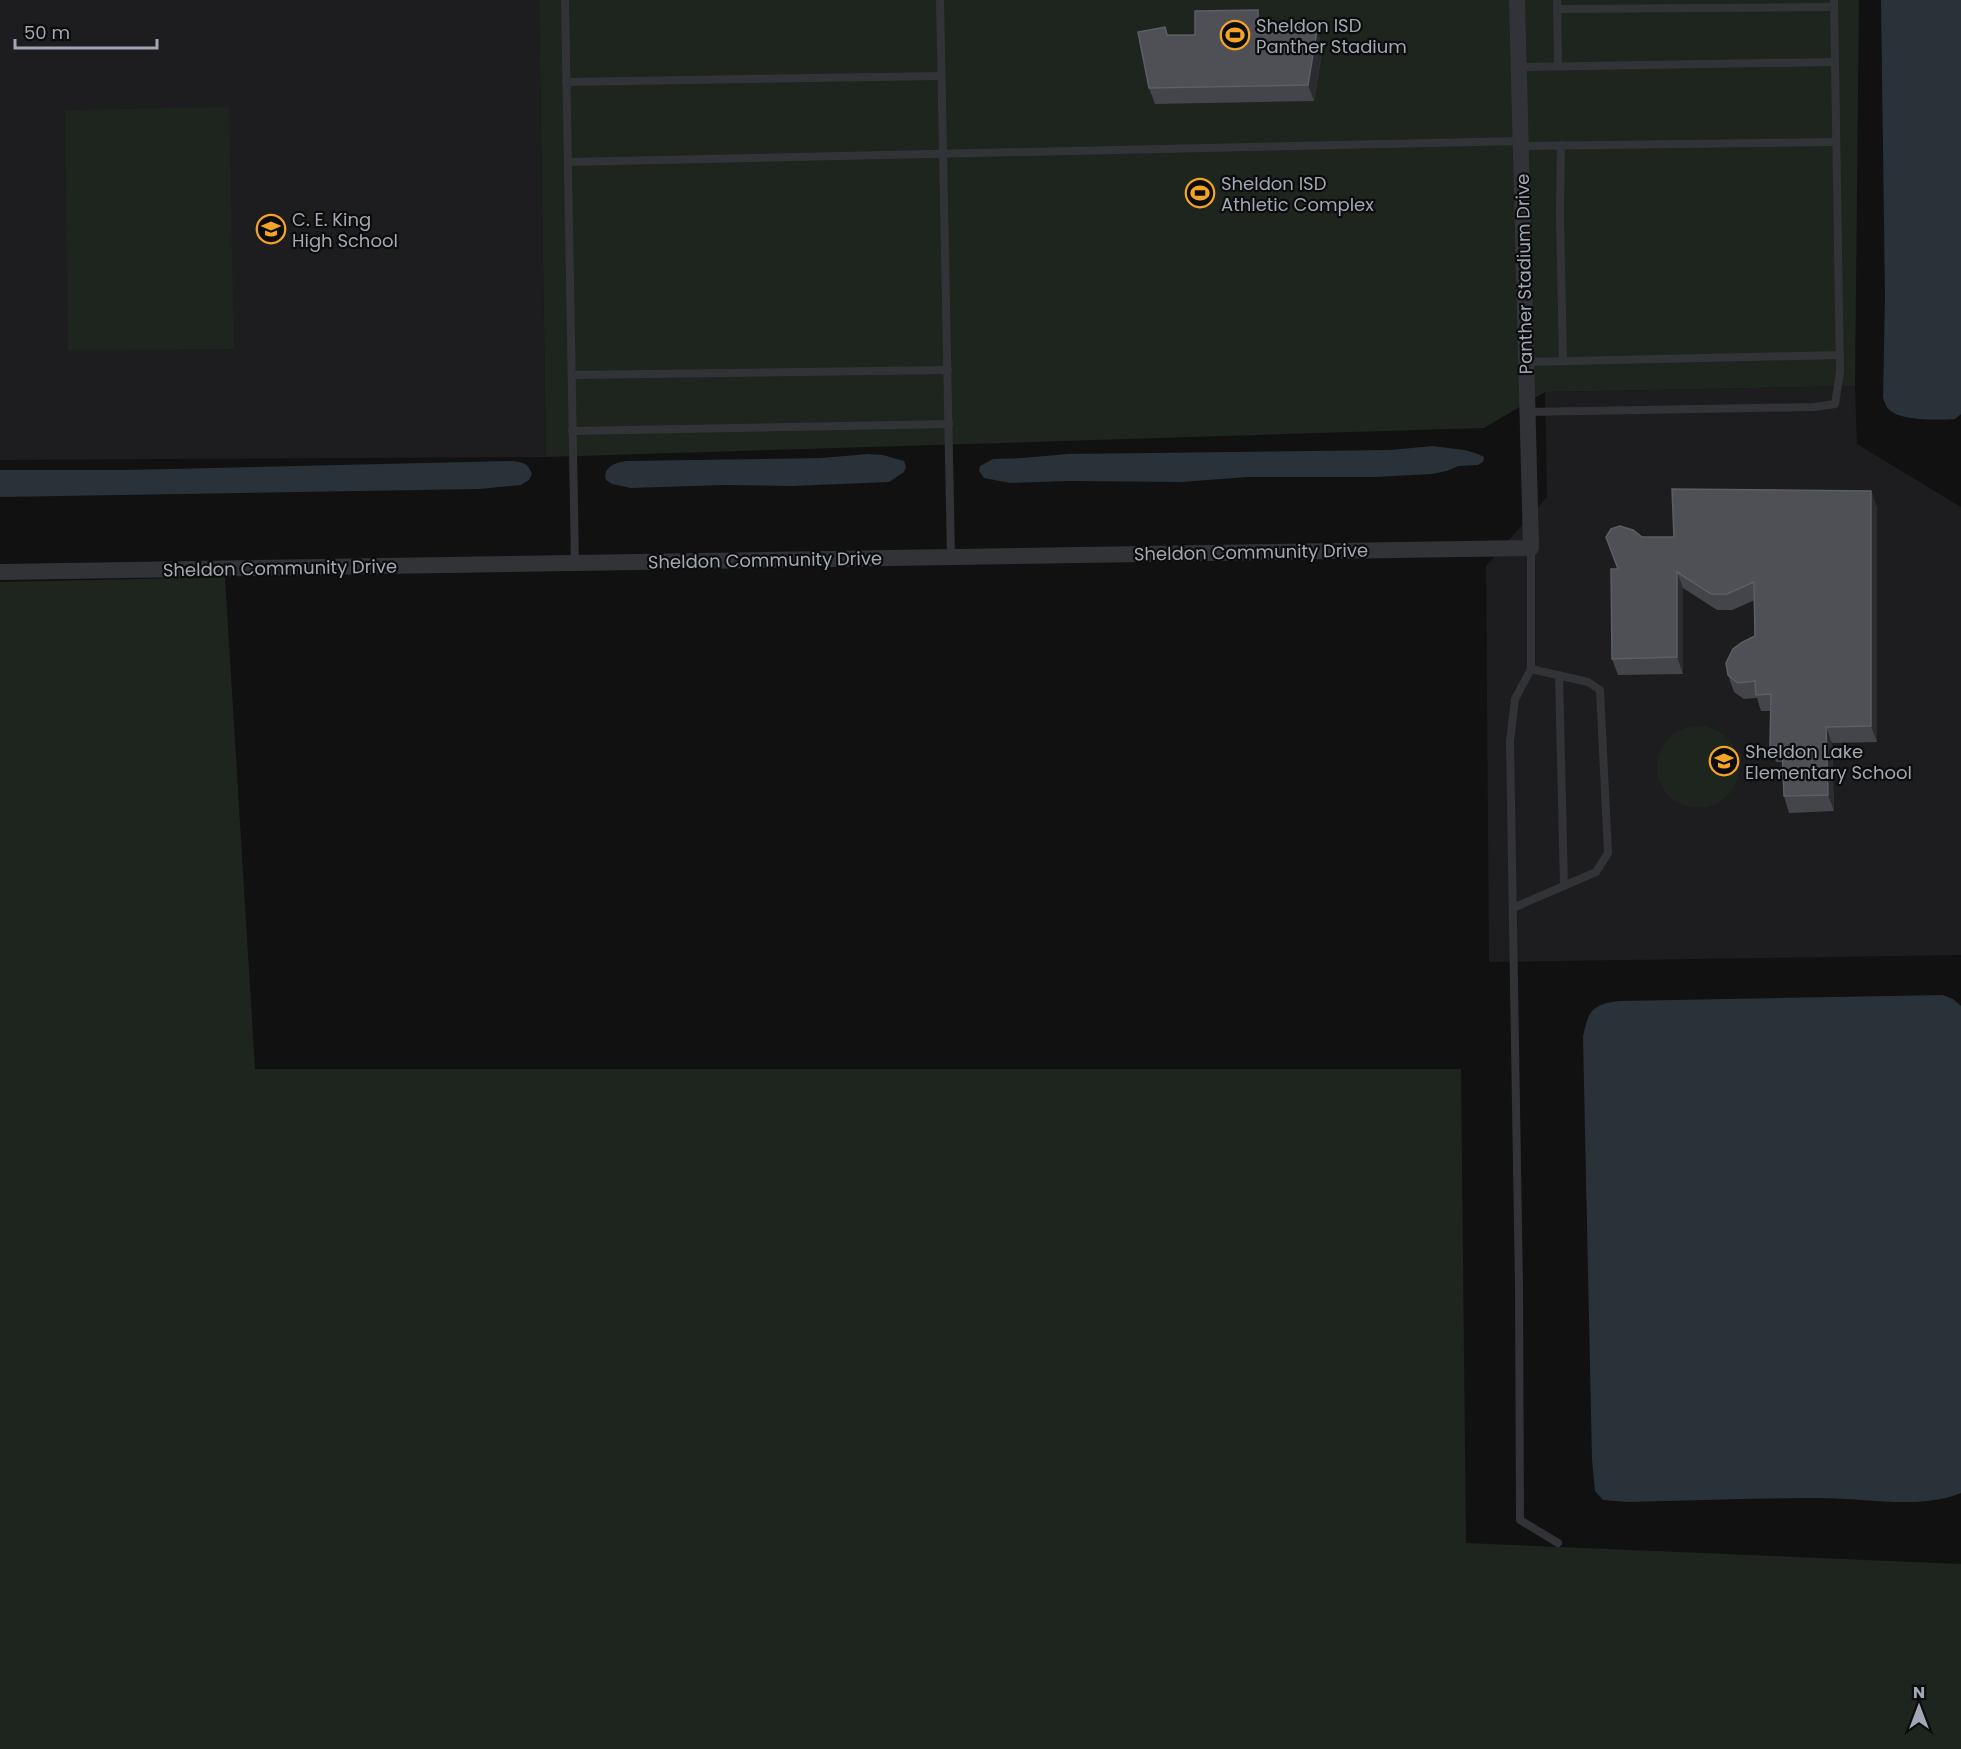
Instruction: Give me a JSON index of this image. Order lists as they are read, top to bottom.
{
  "streets": {
    "street": ["Panther Stadium Drive", "Sheldon Community Drive"]
  },
  "crossings": [
    ["Panther Stadium Drive", "Sheldon Community Drive"]
  ],
  "places": {
    "sports": ["Sheldon ISD Panther Stadium", "Sheldon ISD Athletic Complex"],
    "school or university": ["C. E. King High School", "Sheldon Lake Elementary School"]
  },
  "scale_bar": "50 m",
  "north": "top"
}
